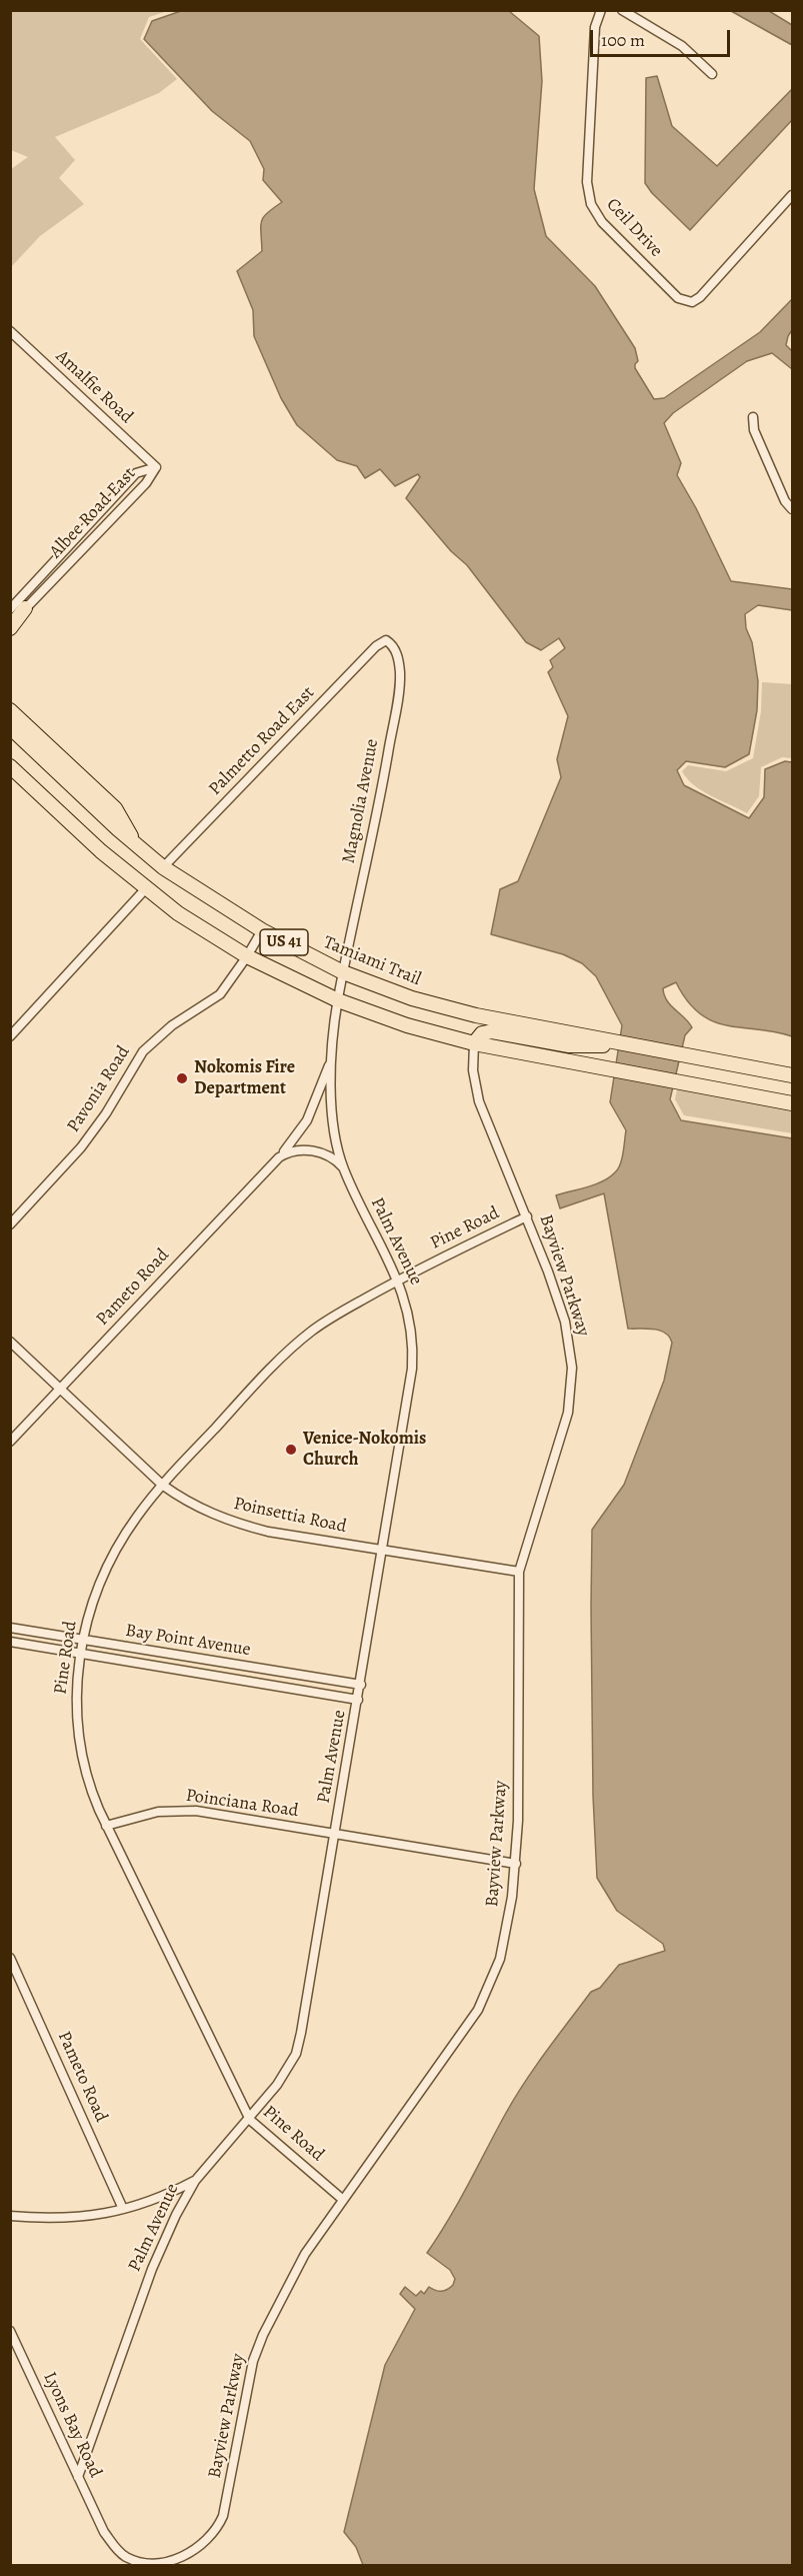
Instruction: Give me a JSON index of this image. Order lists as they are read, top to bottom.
{
  "streets": {
    "main road": ["US 41", "Tamiami Trail"],
    "street": [
      "Ceil Drive",
      "Amalfie Road",
      "Albee Road East",
      "Palmetto Road East",
      "Magnolia Avenue",
      "Pavonia Road",
      "Pine Road",
      "Palm Avenue",
      "Bayview Parkway",
      "Pameto Road",
      "Poinsettia Road",
      "Bay Point Avenue",
      "Poinciana Road",
      "Lyons Bay Road"
    ]
  },
  "crossings": [
    ["Amalfie Road", "Albee Road East"],
    ["Palmetto Road East", "Magnolia Avenue"],
    ["Palmetto Road East", "Tamiami Trail"],
    ["Magnolia Avenue", "US 41"],
    ["Magnolia Avenue", "Tamiami Trail"],
    ["Magnolia Avenue", "Palm Avenue"],
    ["US 41", "Pavonia Road"],
    ["US 41", "Palm Avenue"],
    ["US 41", "Bayview Parkway"],
    ["Tamiami Trail", "Pavonia Road"],
    ["Pine Road", "Palm Avenue"],
    ["Pine Road", "Bayview Parkway"],
    ["Pine Road", "Poinsettia Road"],
    ["Pine Road", "Bay Point Avenue"],
    ["Pine Road", "Poinciana Road"],
    ["Palm Avenue", "Pameto Road"],
    ["Palm Avenue", "Poinsettia Road"],
    ["Palm Avenue", "Bay Point Avenue"],
    ["Palm Avenue", "Poinciana Road"],
    ["Palm Avenue", "Lyons Bay Road"],
    ["Bayview Parkway", "Poinsettia Road"],
    ["Bayview Parkway", "Poinciana Road"],
    ["Bayview Parkway", "Lyons Bay Road"],
    ["Pameto Road", "Poinsettia Road"]
  ],
  "places": ["Nokomis Fire Department", "Venice-Nokomis Church"],
  "scale_bar": "100 m"
}
